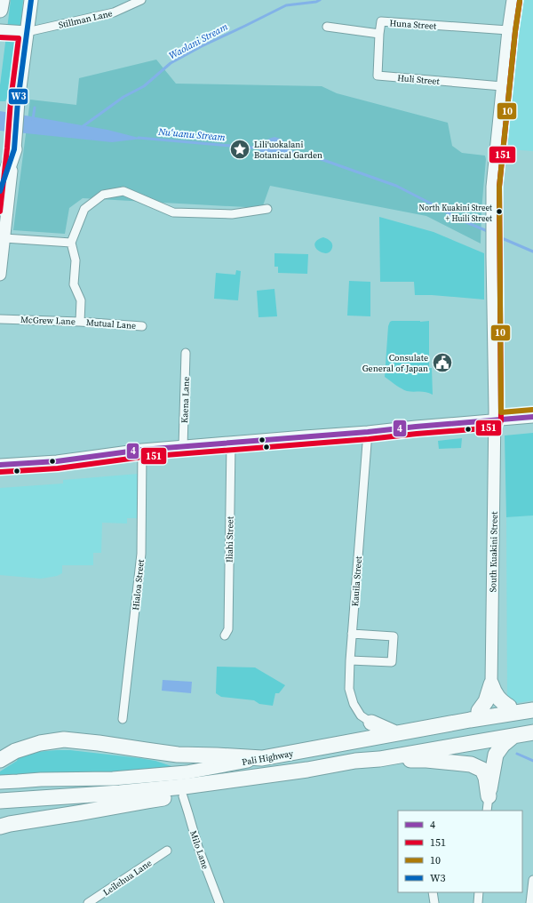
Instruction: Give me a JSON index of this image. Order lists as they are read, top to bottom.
{
  "streets": {
    "highway": ["Pali Highway"],
    "street": [
      "Stillman Lane",
      "Huna Street",
      "Huli Street",
      "McGrew Lane",
      "Mutual Lane",
      "Kaena Lane",
      "Iliahi Street",
      "South Kuakini Street",
      "Kauila Street",
      "Hialoa Street",
      "Milo Lane",
      "Leilehua Lane"
    ]
  },
  "crossings": [
    ["Huna Street", "Huli Street"],
    ["Huna Street", "South Kuakini Street"],
    ["Huli Street", "South Kuakini Street"],
    ["McGrew Lane", "Mutual Lane"]
  ],
  "water": ["Waolani Stream", "Nuʻuanu Stream"],
  "places": {
    "place": ["Lili'uokalani Botanical Garden"],
    "other": ["North Kuakini Street + Huili Street"],
    "public building": ["Consulate General of Japan"]
  },
  "lines": [
    "transit line W3",
    "transit line 151",
    "transit line 10",
    "transit line 4"
  ],
  "legend": [
    "4",
    "151",
    "10",
    "W3"
  ]
}
